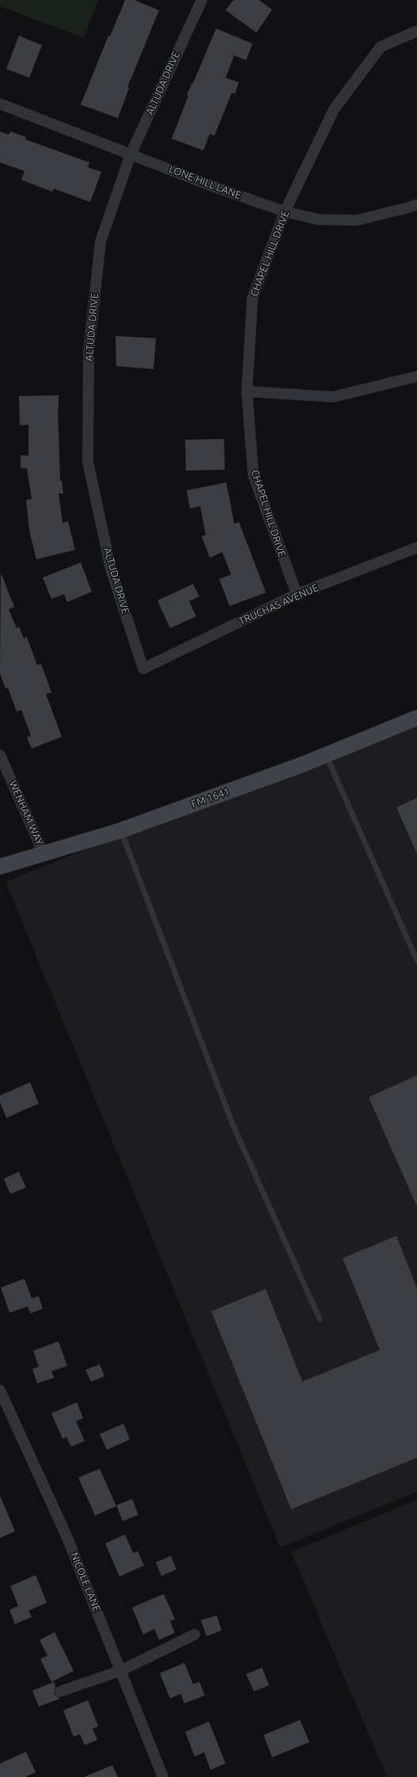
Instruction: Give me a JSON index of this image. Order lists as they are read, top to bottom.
{
  "streets": {
    "main road": ["FM 1641"],
    "street": [
      "ALTUDA DRIVE",
      "LONE HILL LANE",
      "CHAPEL HILL DRIVE",
      "TRUCHAS AVENUE",
      "WENHAM WAY",
      "NICOLE LANE"
    ]
  },
  "crossings": [
    ["ALTUDA DRIVE", "LONE HILL LANE"],
    ["ALTUDA DRIVE", "TRUCHAS AVENUE"],
    ["LONE HILL LANE", "CHAPEL HILL DRIVE"],
    ["CHAPEL HILL DRIVE", "TRUCHAS AVENUE"],
    ["FM 1641", "WENHAM WAY"]
  ]
}
